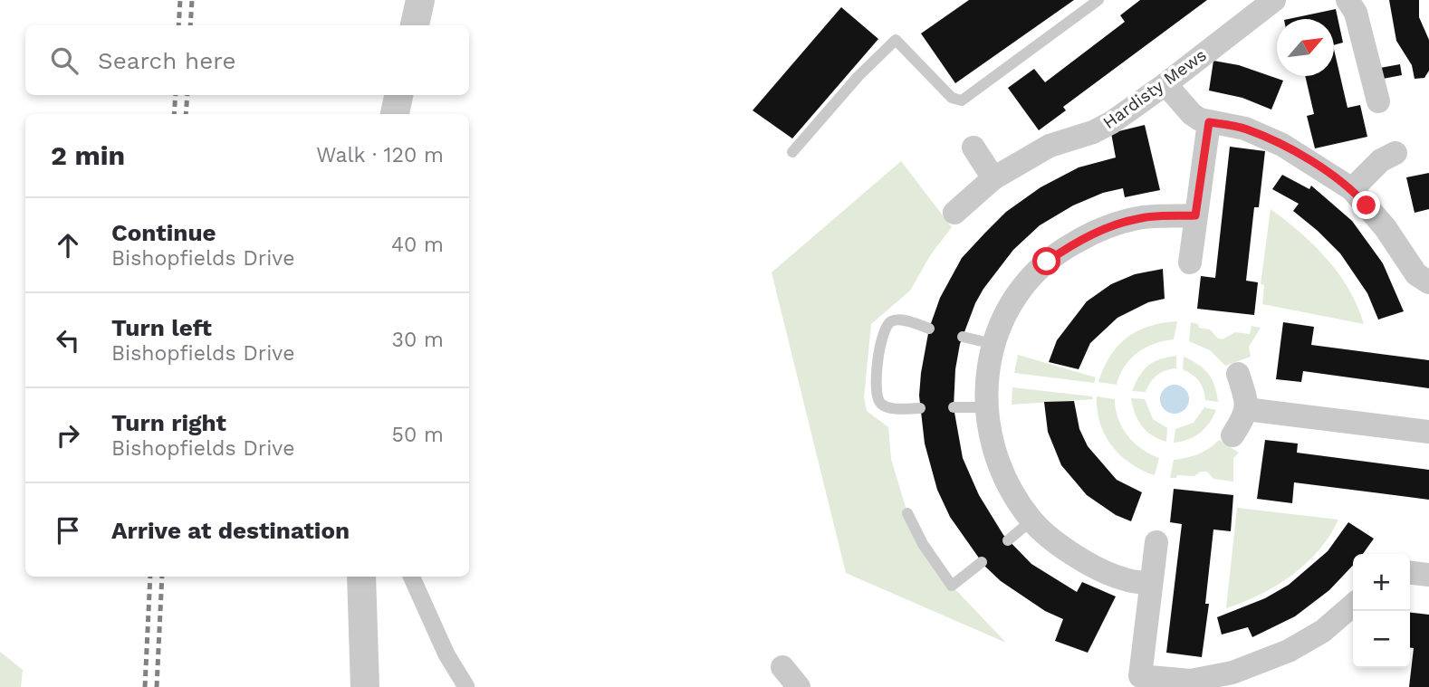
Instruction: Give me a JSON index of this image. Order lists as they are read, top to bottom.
{
  "streets": {
    "street": ["Hardisty Mews"]
  },
  "north": "top right",
  "page": {
    "search": "Search here",
    "heading": ["2 min", "Walk · 120 m"],
    "list": [
      ["Continue", "Bishopfields Drive", "40 m"],
      ["Turn left", "Bishopfields Drive", "30 m"],
      ["Turn right", "Bishopfields Drive", "50 m"],
      "Arrive at destination"
    ],
    "map_buttons": ["+", "−"]
  }
}
